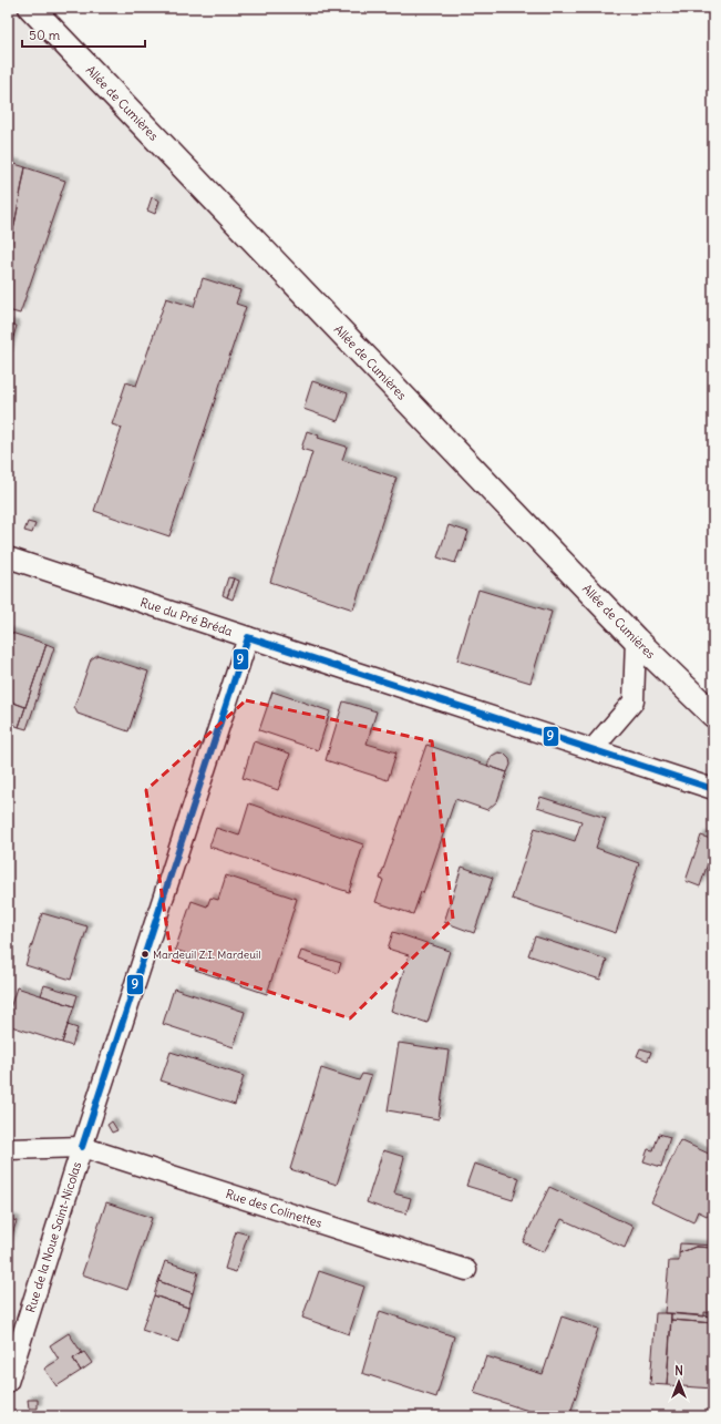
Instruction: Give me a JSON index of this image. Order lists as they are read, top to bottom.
{
  "streets": {
    "main road": ["Allée de Cumières"],
    "street": ["Rue du Pré Bréda", "Rue des Colinettes", "Rue de la Noue Saint-Nicolas"]
  },
  "crossings": [
    ["Rue du Pré Bréda", "Rue de la Noue Saint-Nicolas"],
    ["Rue des Colinettes", "Rue de la Noue Saint-Nicolas"]
  ],
  "places": ["Mardeuil Z.I. Mardeuil"],
  "lines": ["transit line 9"],
  "scale_bar": "50 m",
  "north": "top"
}
